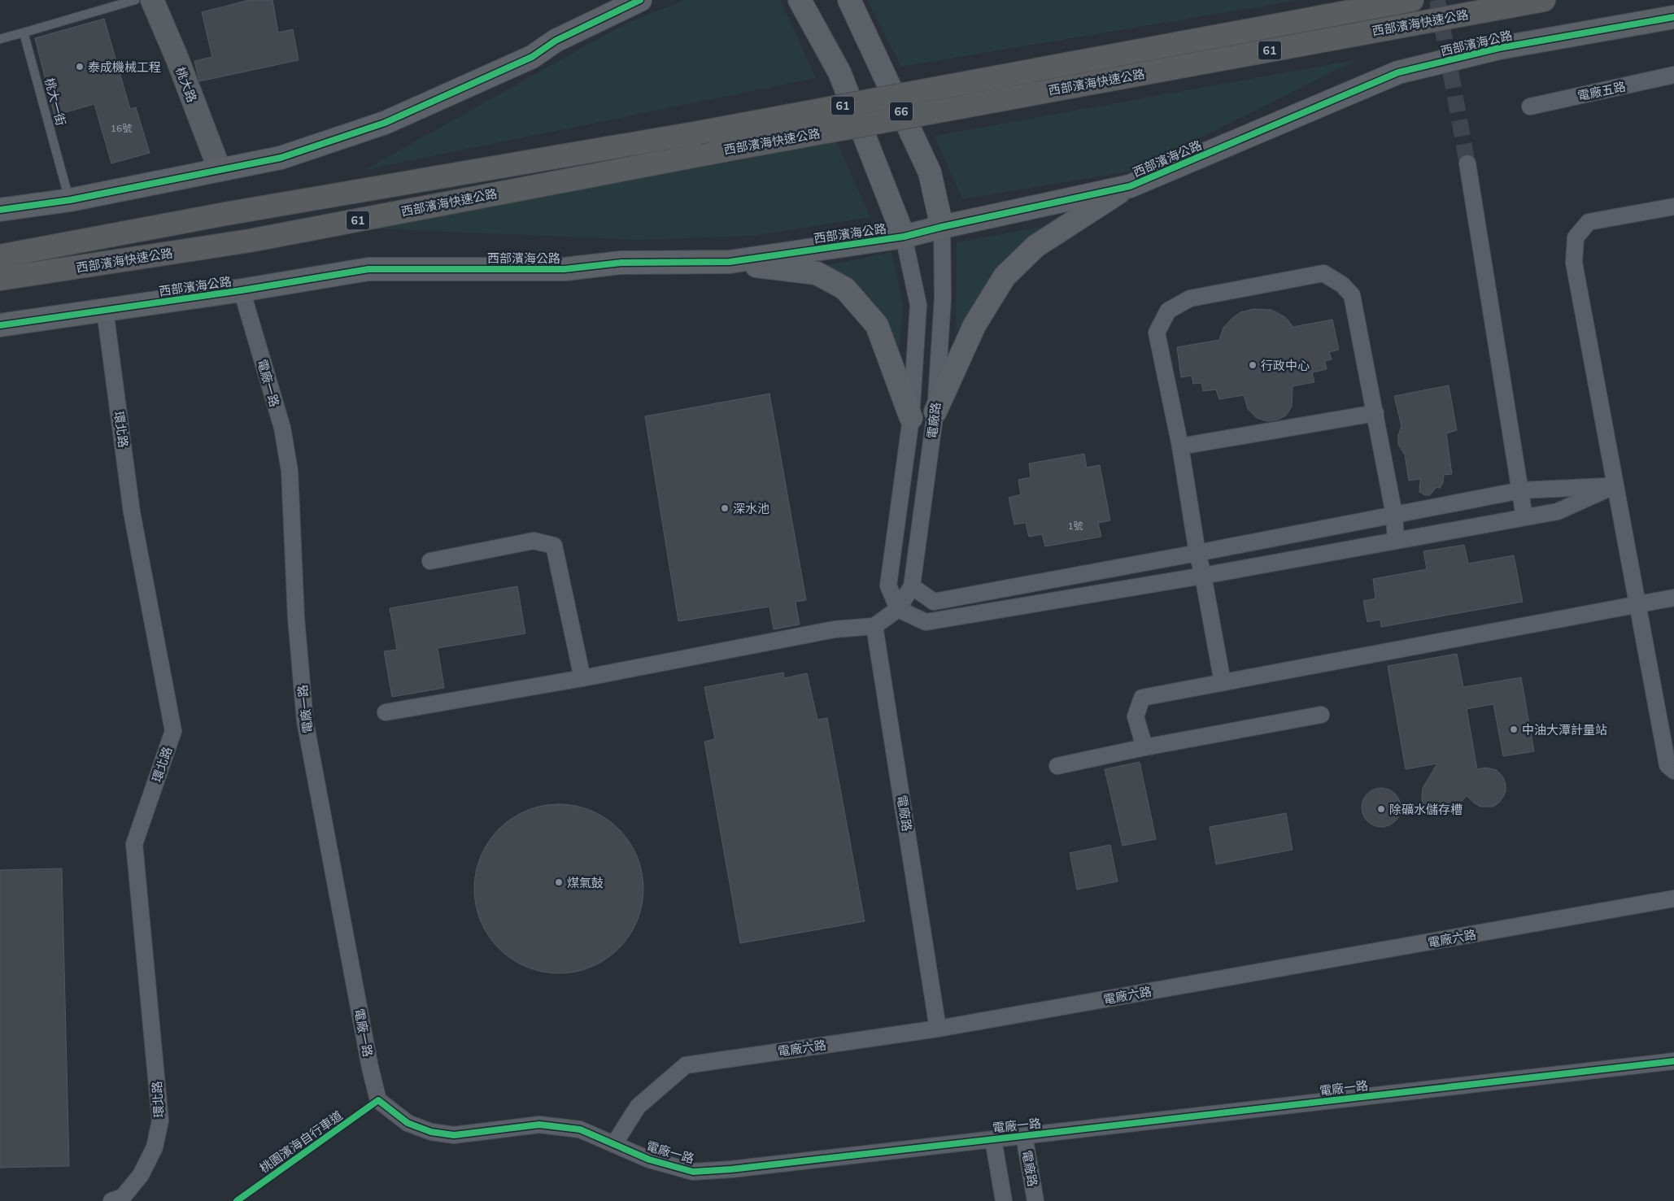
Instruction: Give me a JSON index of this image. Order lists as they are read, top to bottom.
{
  "streets": {
    "highway": ["西部濱海快速公路", "61"],
    "main road": ["西部濱海公路", "66"],
    "street": [
      "桃大路",
      "電廠五路",
      "電廠一路",
      "電廠路",
      "環北路",
      "電廠六路"
    ],
    "lane": ["桃大一街"],
    "cycle path": ["桃園濱海自行車道"]
  },
  "crossings": [
    ["西部濱海公路", "66"],
    ["西部濱海公路", "電廠一路"],
    ["西部濱海公路", "電廠路"],
    ["西部濱海公路", "環北路"],
    ["66", "電廠路"],
    ["電廠一路", "電廠路"],
    ["電廠一路", "電廠六路"],
    ["電廠路", "電廠六路"]
  ],
  "places": [
    "泰成機械工程",
    "行政中心",
    "深水池",
    "中油大潭計量站",
    "除礦水儲存槽",
    "煤氣鼓"
  ],
  "house_numbers": ["16號", "1號"]
}
